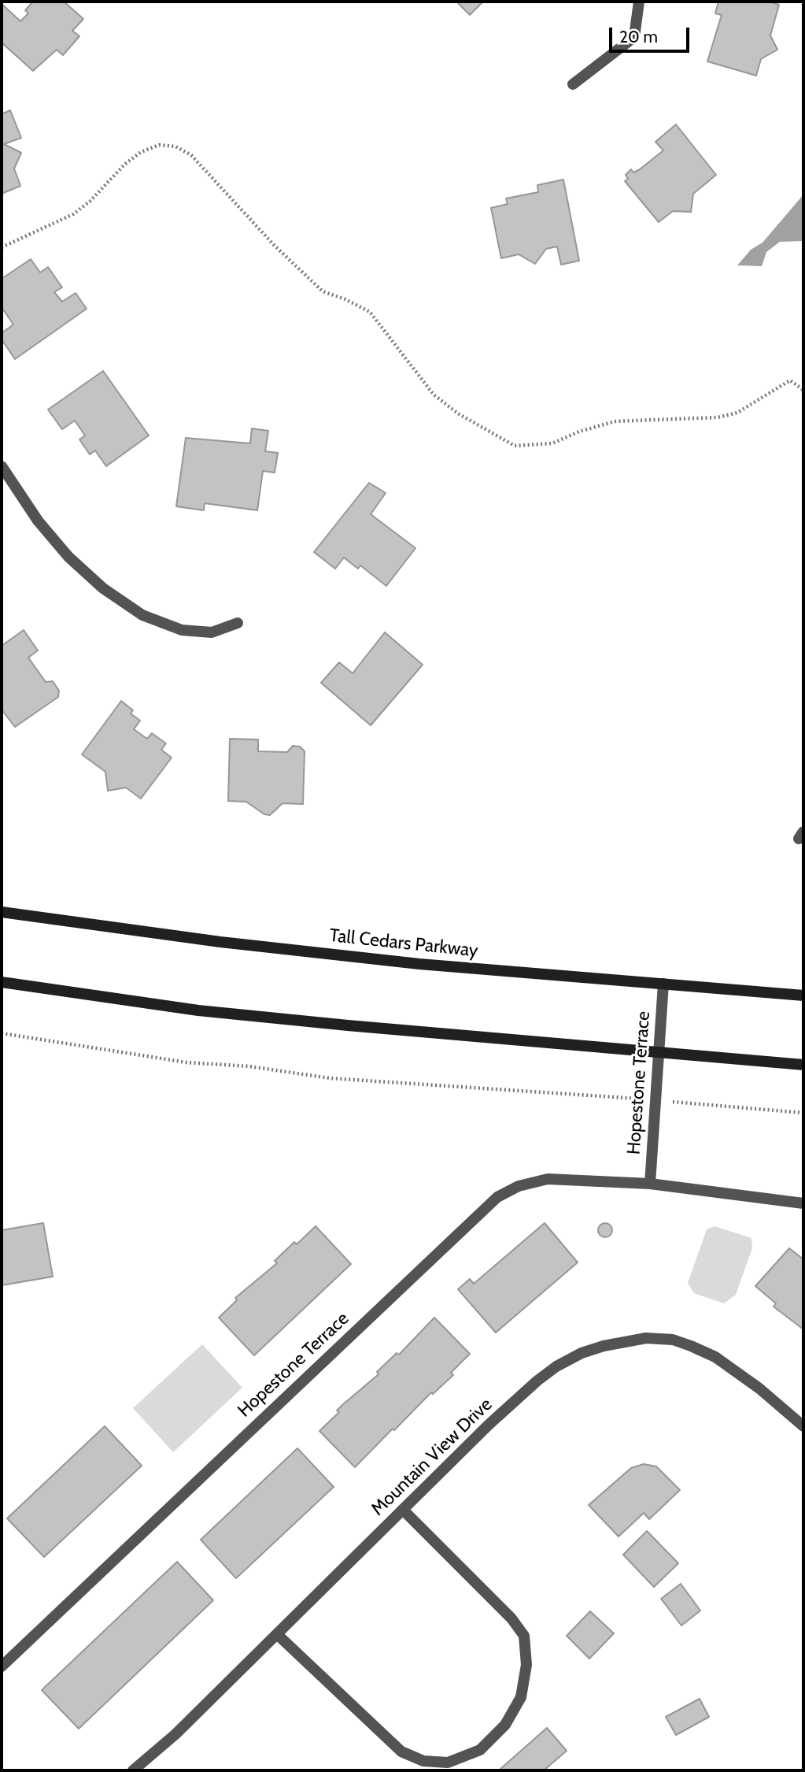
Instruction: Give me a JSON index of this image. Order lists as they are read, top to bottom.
{
  "streets": {
    "main road": ["Tall Cedars Parkway"],
    "street": ["Hopestone Terrace", "Mountain View Drive"]
  },
  "crossings": [
    ["Tall Cedars Parkway", "Hopestone Terrace"]
  ],
  "scale_bar": "20 m"
}
